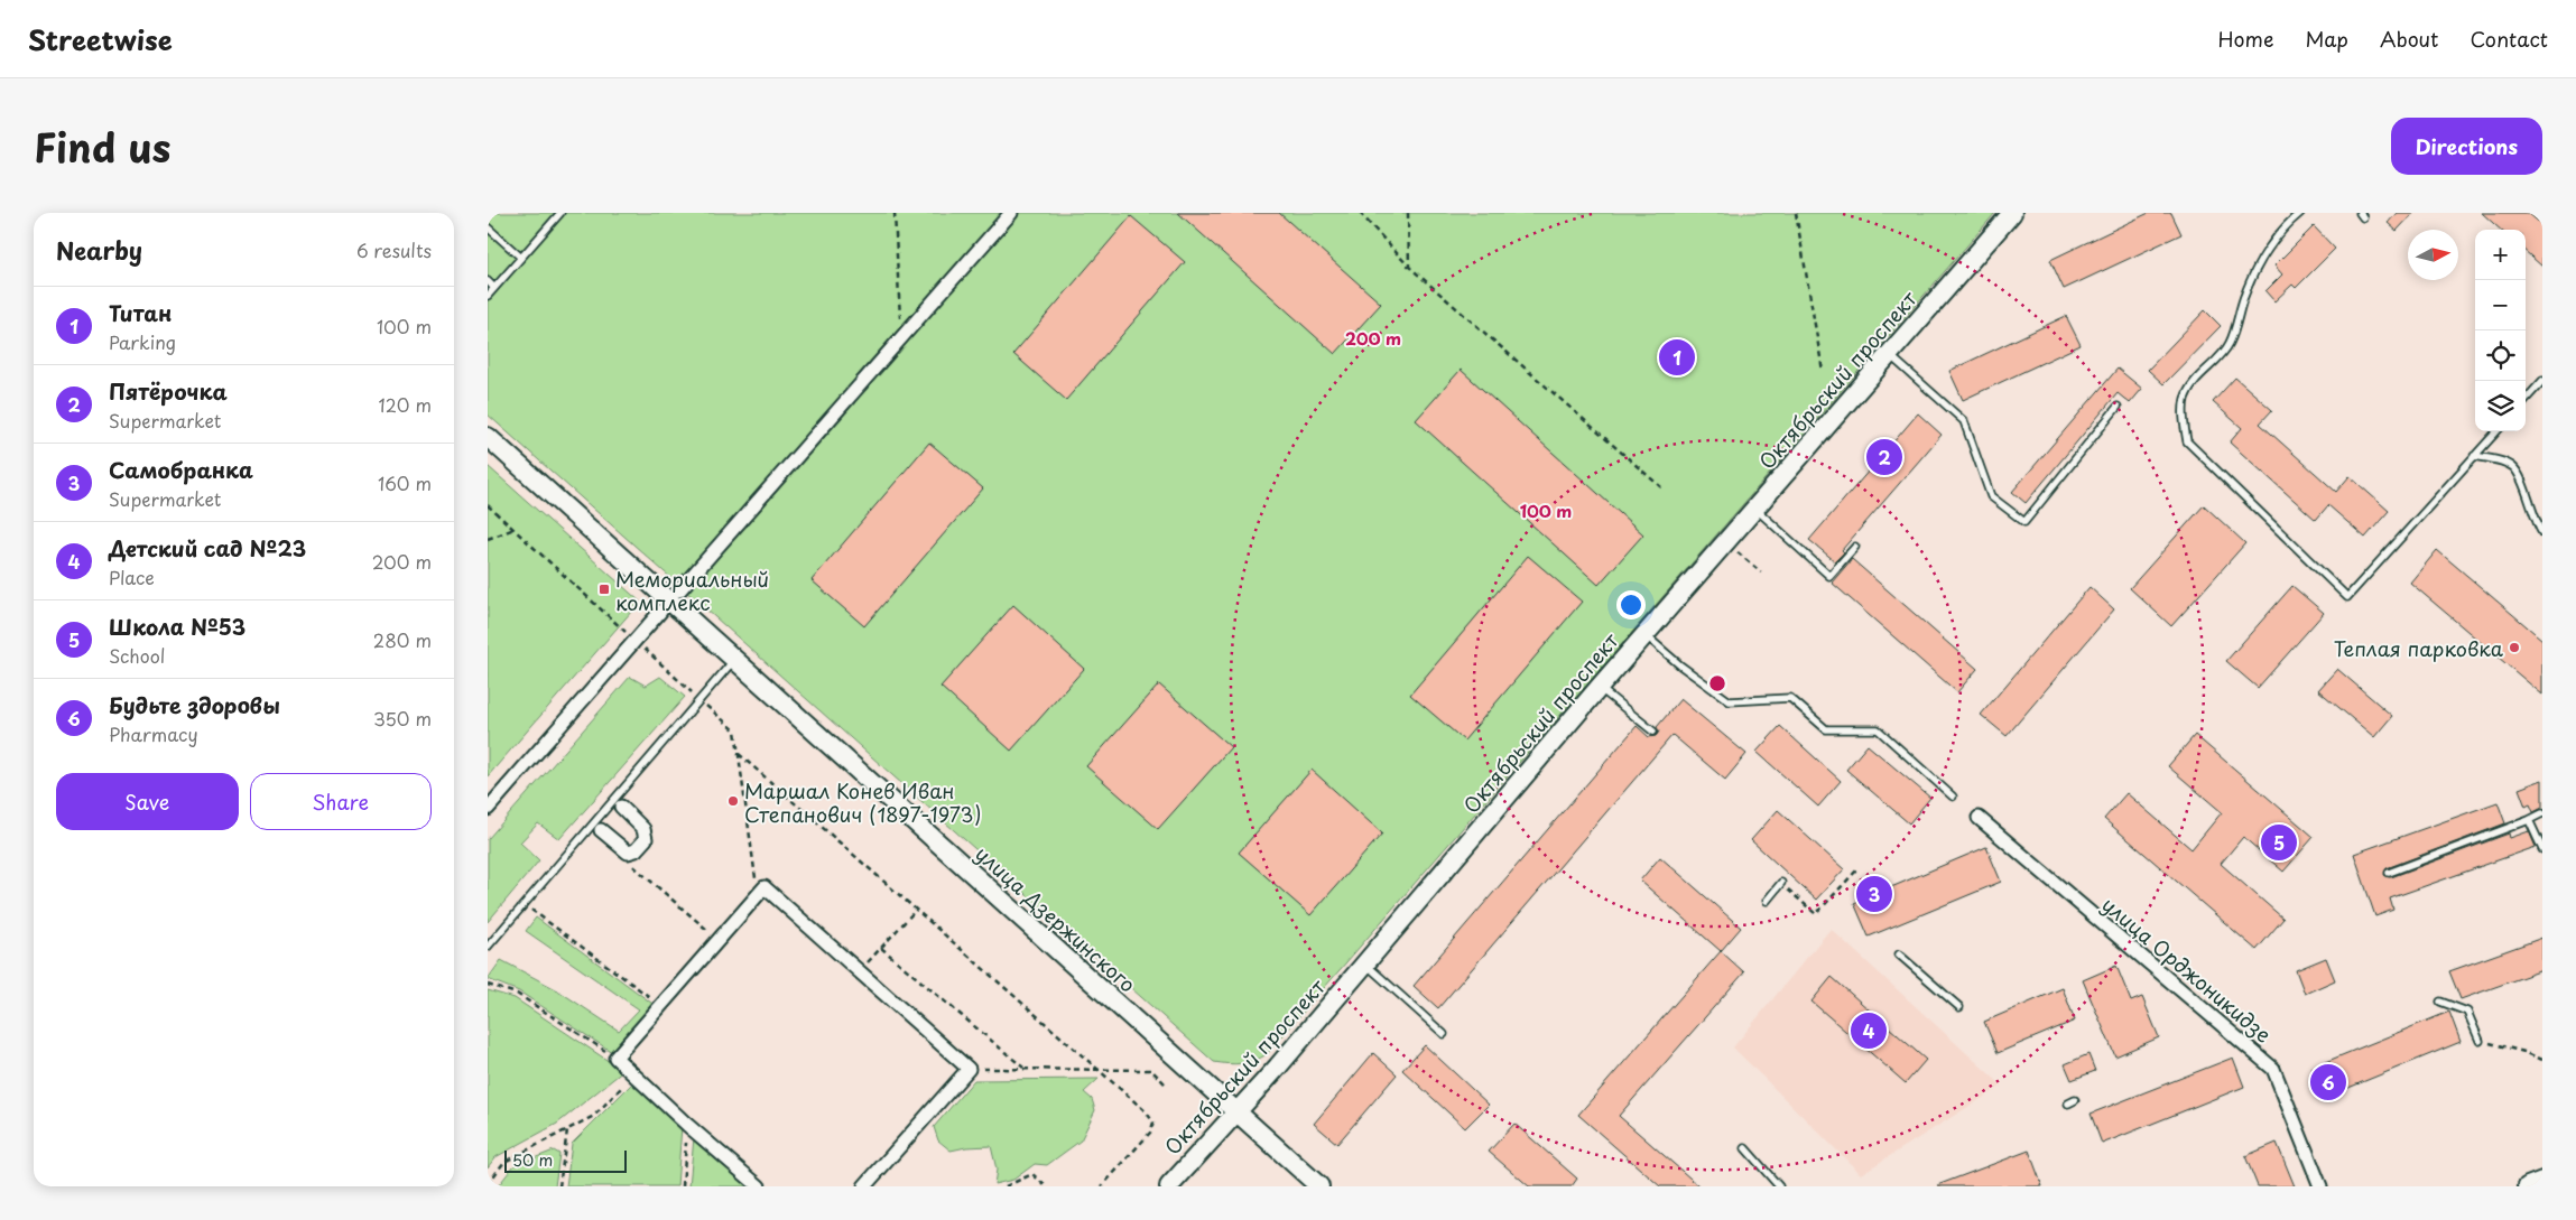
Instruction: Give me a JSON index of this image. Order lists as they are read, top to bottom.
{
  "streets": {
    "street": ["Октябрьский проспект", "улица Дзержинского", "улица Орджоникидзе"]
  },
  "crossings": [
    ["Октябрьский проспект", "улица Дзержинского"]
  ],
  "places": {
    "transit": ["Мемориальный комплекс"],
    "other": ["Теплая парковка", "Маршал Конев Иван Степанович (1897-1973)"]
  },
  "scale_bar": "50 m",
  "north": "right",
  "page": {
    "header": "Streetwise",
    "nav": [
      "Home",
      "Map",
      "About",
      "Contact"
    ],
    "title": "Find us",
    "buttons": [
      "Directions",
      ["Save", "Share"]
    ],
    "heading": ["Nearby", "6 results"],
    "map_buttons": ["+", "−"],
    "list": [
      {
        "mark": "1",
        "name": "Титан",
        "note": "Parking",
        "value": "100 m"
      },
      {
        "mark": "2",
        "name": "Пятёрочка",
        "note": "Supermarket",
        "value": "120 m"
      },
      {
        "mark": "3",
        "name": "Самобранка",
        "note": "Supermarket",
        "value": "160 m"
      },
      {
        "mark": "4",
        "name": "Детский сад №23",
        "note": "Place",
        "value": "200 m"
      },
      {
        "mark": "5",
        "name": "Школа №53",
        "note": "School",
        "value": "280 m"
      },
      {
        "mark": "6",
        "name": "Будьте здоровы",
        "note": "Pharmacy",
        "value": "350 m"
      }
    ],
    "pins": [
      "1",
      "2",
      "5",
      "3",
      "4",
      "6"
    ],
    "scale": "50 m"
  },
  "rings": ["200 m", "100 m"]
}
